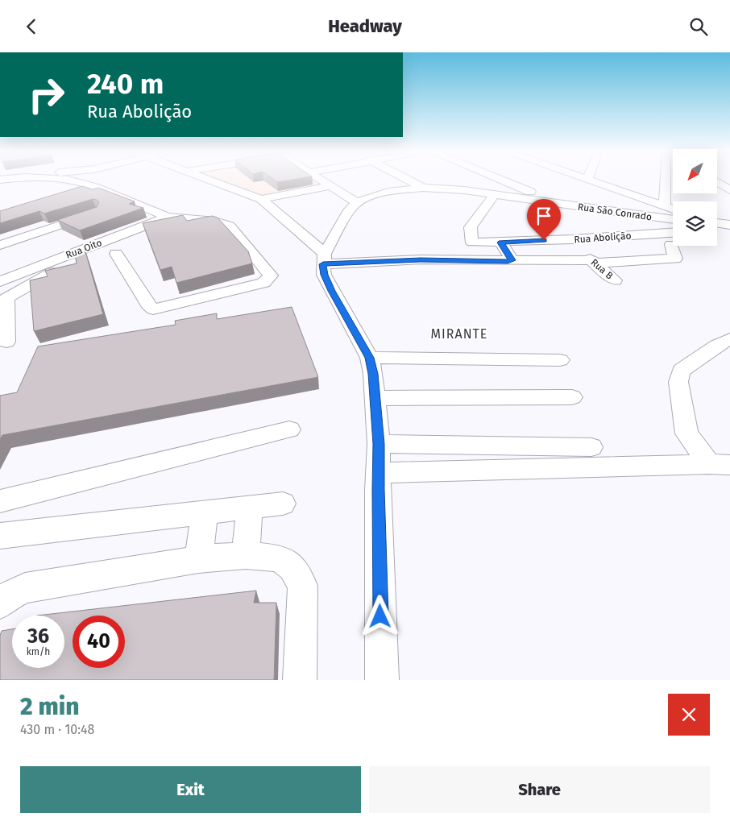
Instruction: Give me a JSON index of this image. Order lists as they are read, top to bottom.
{
  "streets": {
    "street": [
      "Rua São Conrado",
      "Rua Abolição",
      "Rua Oito",
      "Rua B"
    ]
  },
  "crossings": [
    ["Rua São Conrado", "Rua Abolição"],
    ["Rua Abolição", "Rua B"]
  ],
  "districts": ["MIRANTE"],
  "north": "bottom left",
  "page": {
    "header": "Headway",
    "turn": ["240 m", "Rua Abolição"],
    "speed": "36 km/h",
    "limit": "40",
    "heading": ["2 min", "430 m · 10:48"],
    "buttons": ["Exit", "Share"]
  }
}
